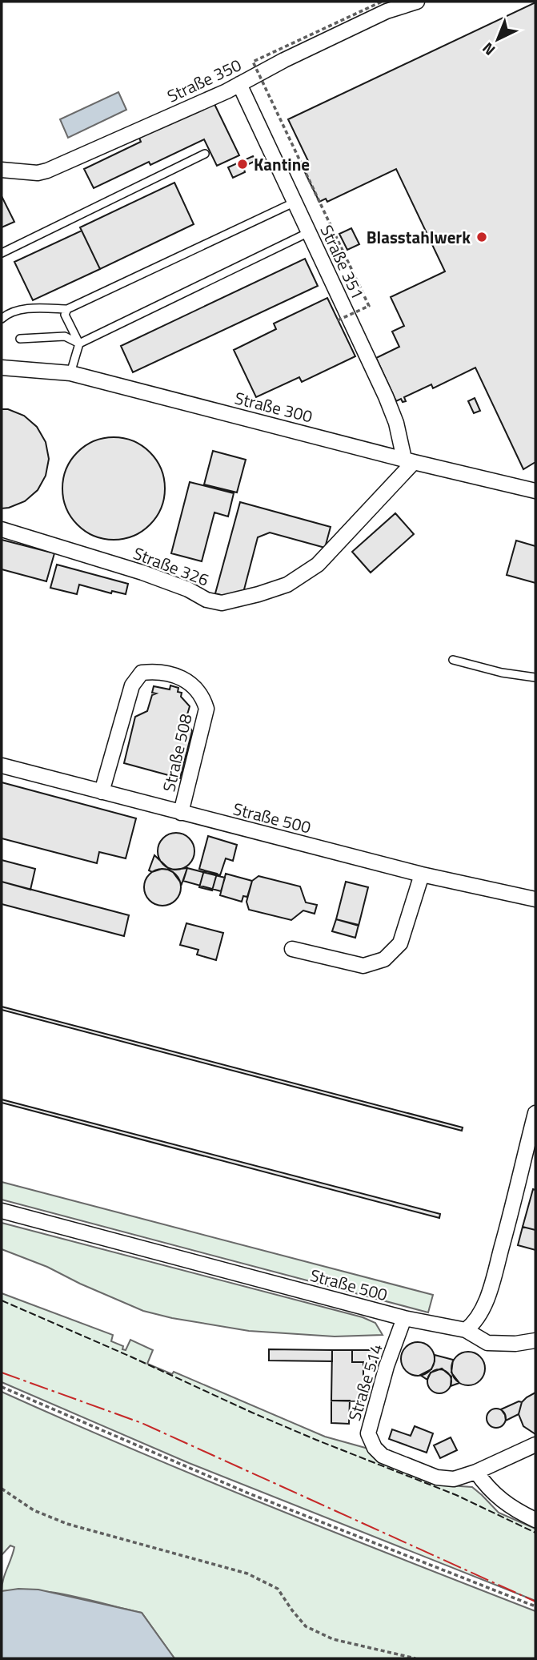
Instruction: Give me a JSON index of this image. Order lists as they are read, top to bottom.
{
  "streets": {
    "street": [
      "Straße 350",
      "Straße 351",
      "Straße 300",
      "Straße 326",
      "Straße 508",
      "Straße 500",
      "Straße 514"
    ]
  },
  "crossings": [
    ["Straße 350", "Straße 351"],
    ["Straße 351", "Straße 300"],
    ["Straße 351", "Straße 326"],
    ["Straße 300", "Straße 326"],
    ["Straße 508", "Straße 500"],
    ["Straße 500", "Straße 514"]
  ],
  "places": ["Kantine", "Blasstahlwerk"],
  "north": "bottom left"
}
